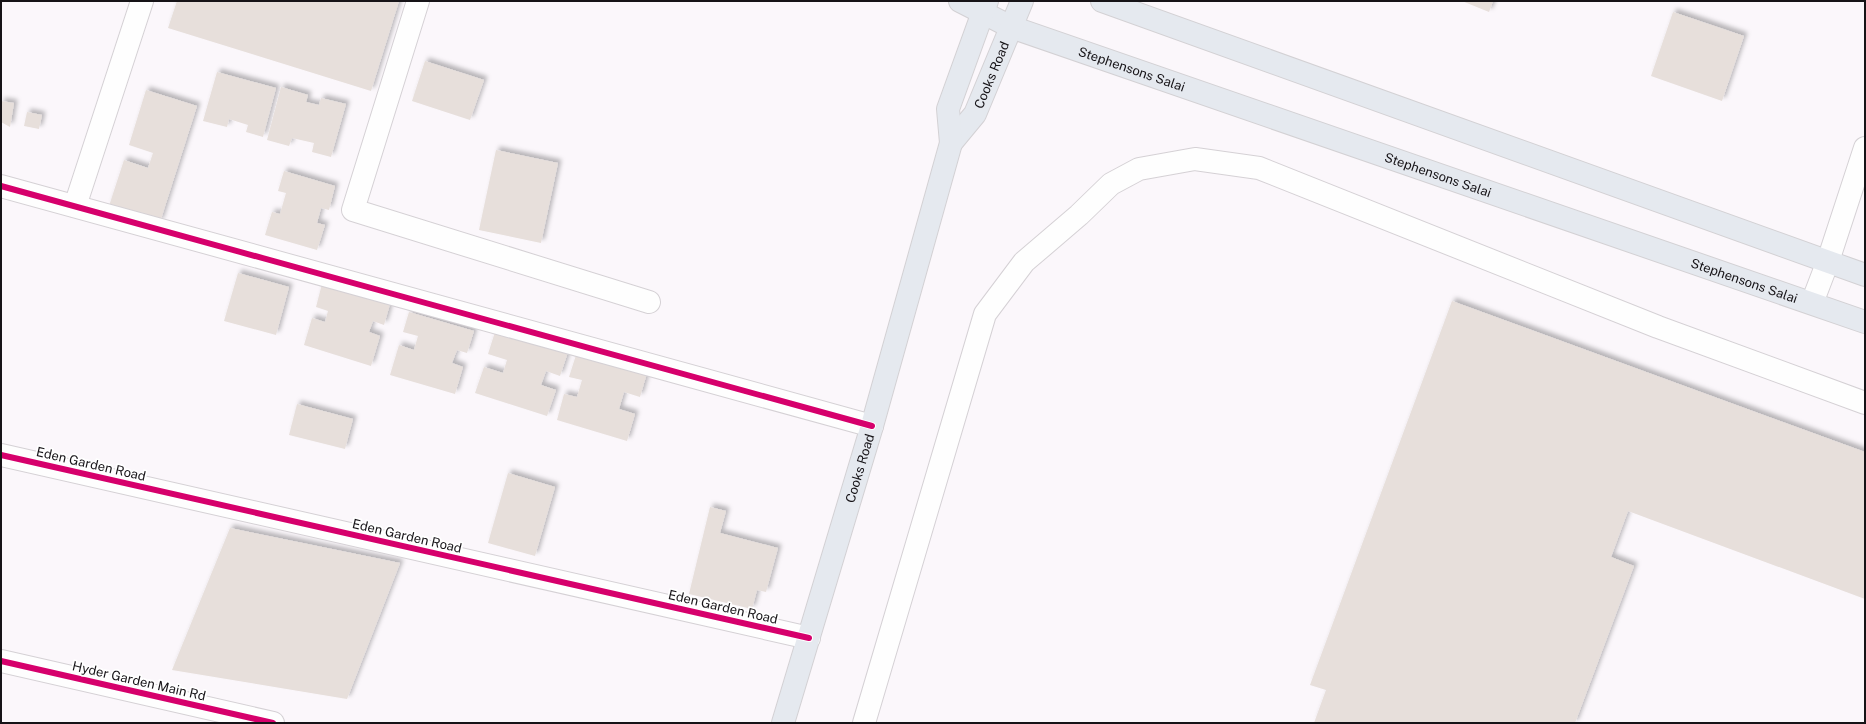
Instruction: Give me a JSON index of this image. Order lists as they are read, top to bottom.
{
  "streets": {
    "main road": ["Stephensons Salai", "Cooks Road"],
    "street": ["Eden Garden Road", "Hyder Garden Main Rd"]
  },
  "crossings": [
    ["Stephensons Salai", "Cooks Road"],
    ["Cooks Road", "Eden Garden Road"]
  ]
}
